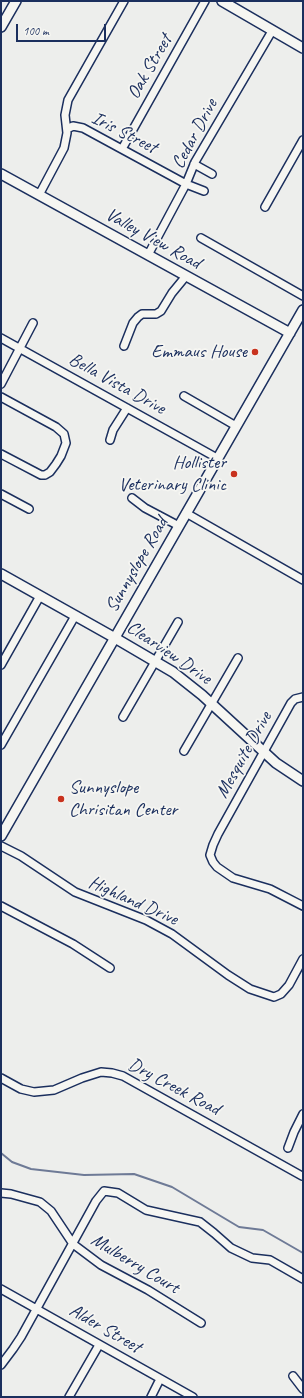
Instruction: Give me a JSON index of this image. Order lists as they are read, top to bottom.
{
  "streets": {
    "street": [
      "Oak Street",
      "Iris Street",
      "Cedar Drive",
      "Valley View Road",
      "Bella Vista Drive",
      "Sunnyslope Road",
      "Clearview Drive",
      "Mesquite Drive",
      "Highland Drive",
      "Dry Creek Road",
      "Mulberry Court",
      "Alder Street"
    ]
  },
  "crossings": [
    ["Oak Street", "Iris Street"],
    ["Iris Street", "Cedar Drive"],
    ["Cedar Drive", "Valley View Road"],
    ["Valley View Road", "Sunnyslope Road"],
    ["Bella Vista Drive", "Sunnyslope Road"],
    ["Sunnyslope Road", "Clearview Drive"],
    ["Clearview Drive", "Mesquite Drive"]
  ],
  "places": ["Emmaus House", "Hollister Veterinary Clinic", "Sunnyslope Chrisitan Center"],
  "scale_bar": "100 m"
}
